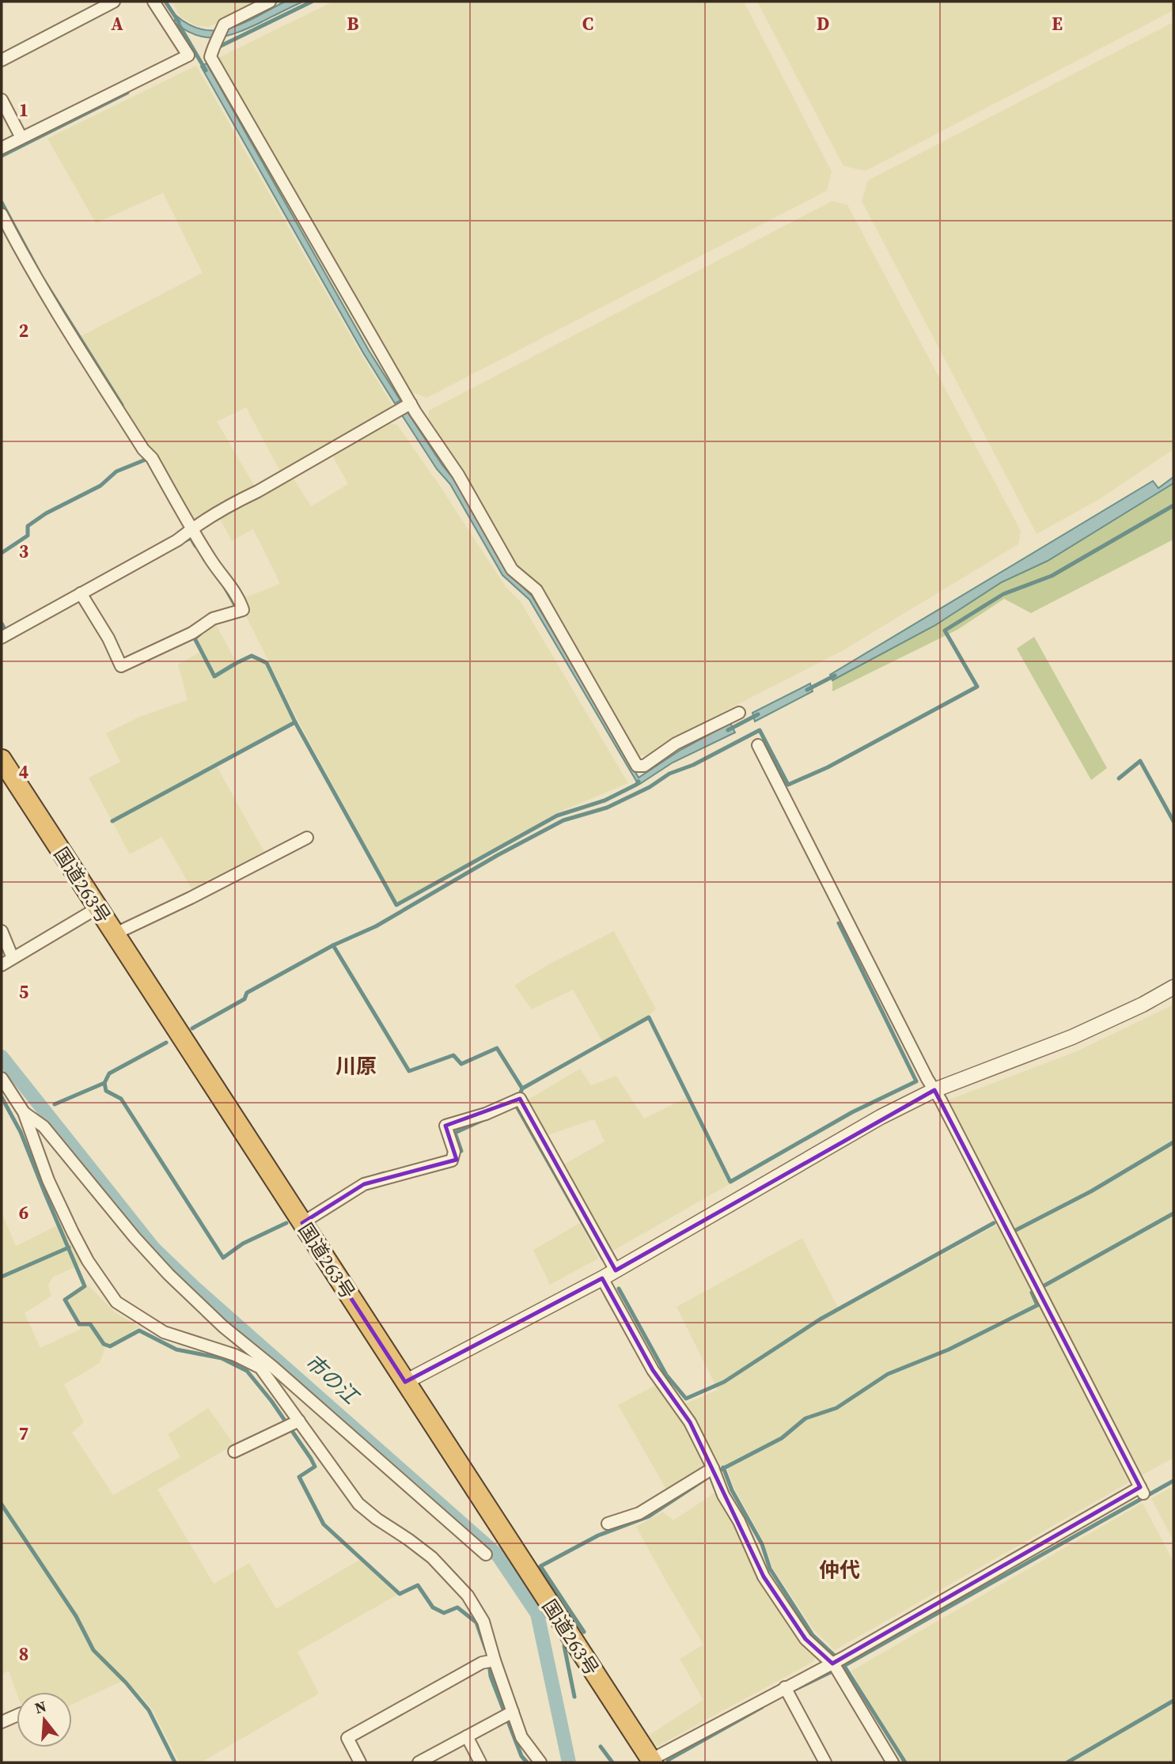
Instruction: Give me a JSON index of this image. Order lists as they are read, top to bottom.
{
  "streets": {
    "highway": ["国道263号"]
  },
  "districts": ["川原", "仲代"],
  "water": ["市の江"],
  "north": "top",
  "grid": {
    "columns": [
      "A",
      "B",
      "C",
      "D",
      "E"
    ],
    "rows": [
      "1",
      "2",
      "3",
      "4",
      "5",
      "6",
      "7",
      "8"
    ]
  }
}
